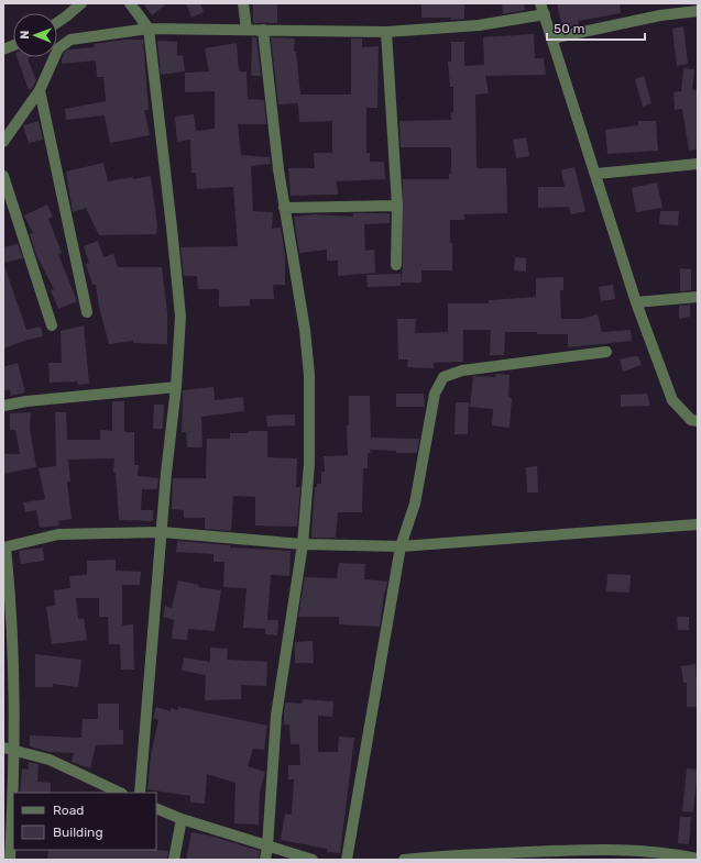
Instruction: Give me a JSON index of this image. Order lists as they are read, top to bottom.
{
  "legend": ["Road", "Building"],
  "scale_bar": "50 m",
  "north": "left"
}
